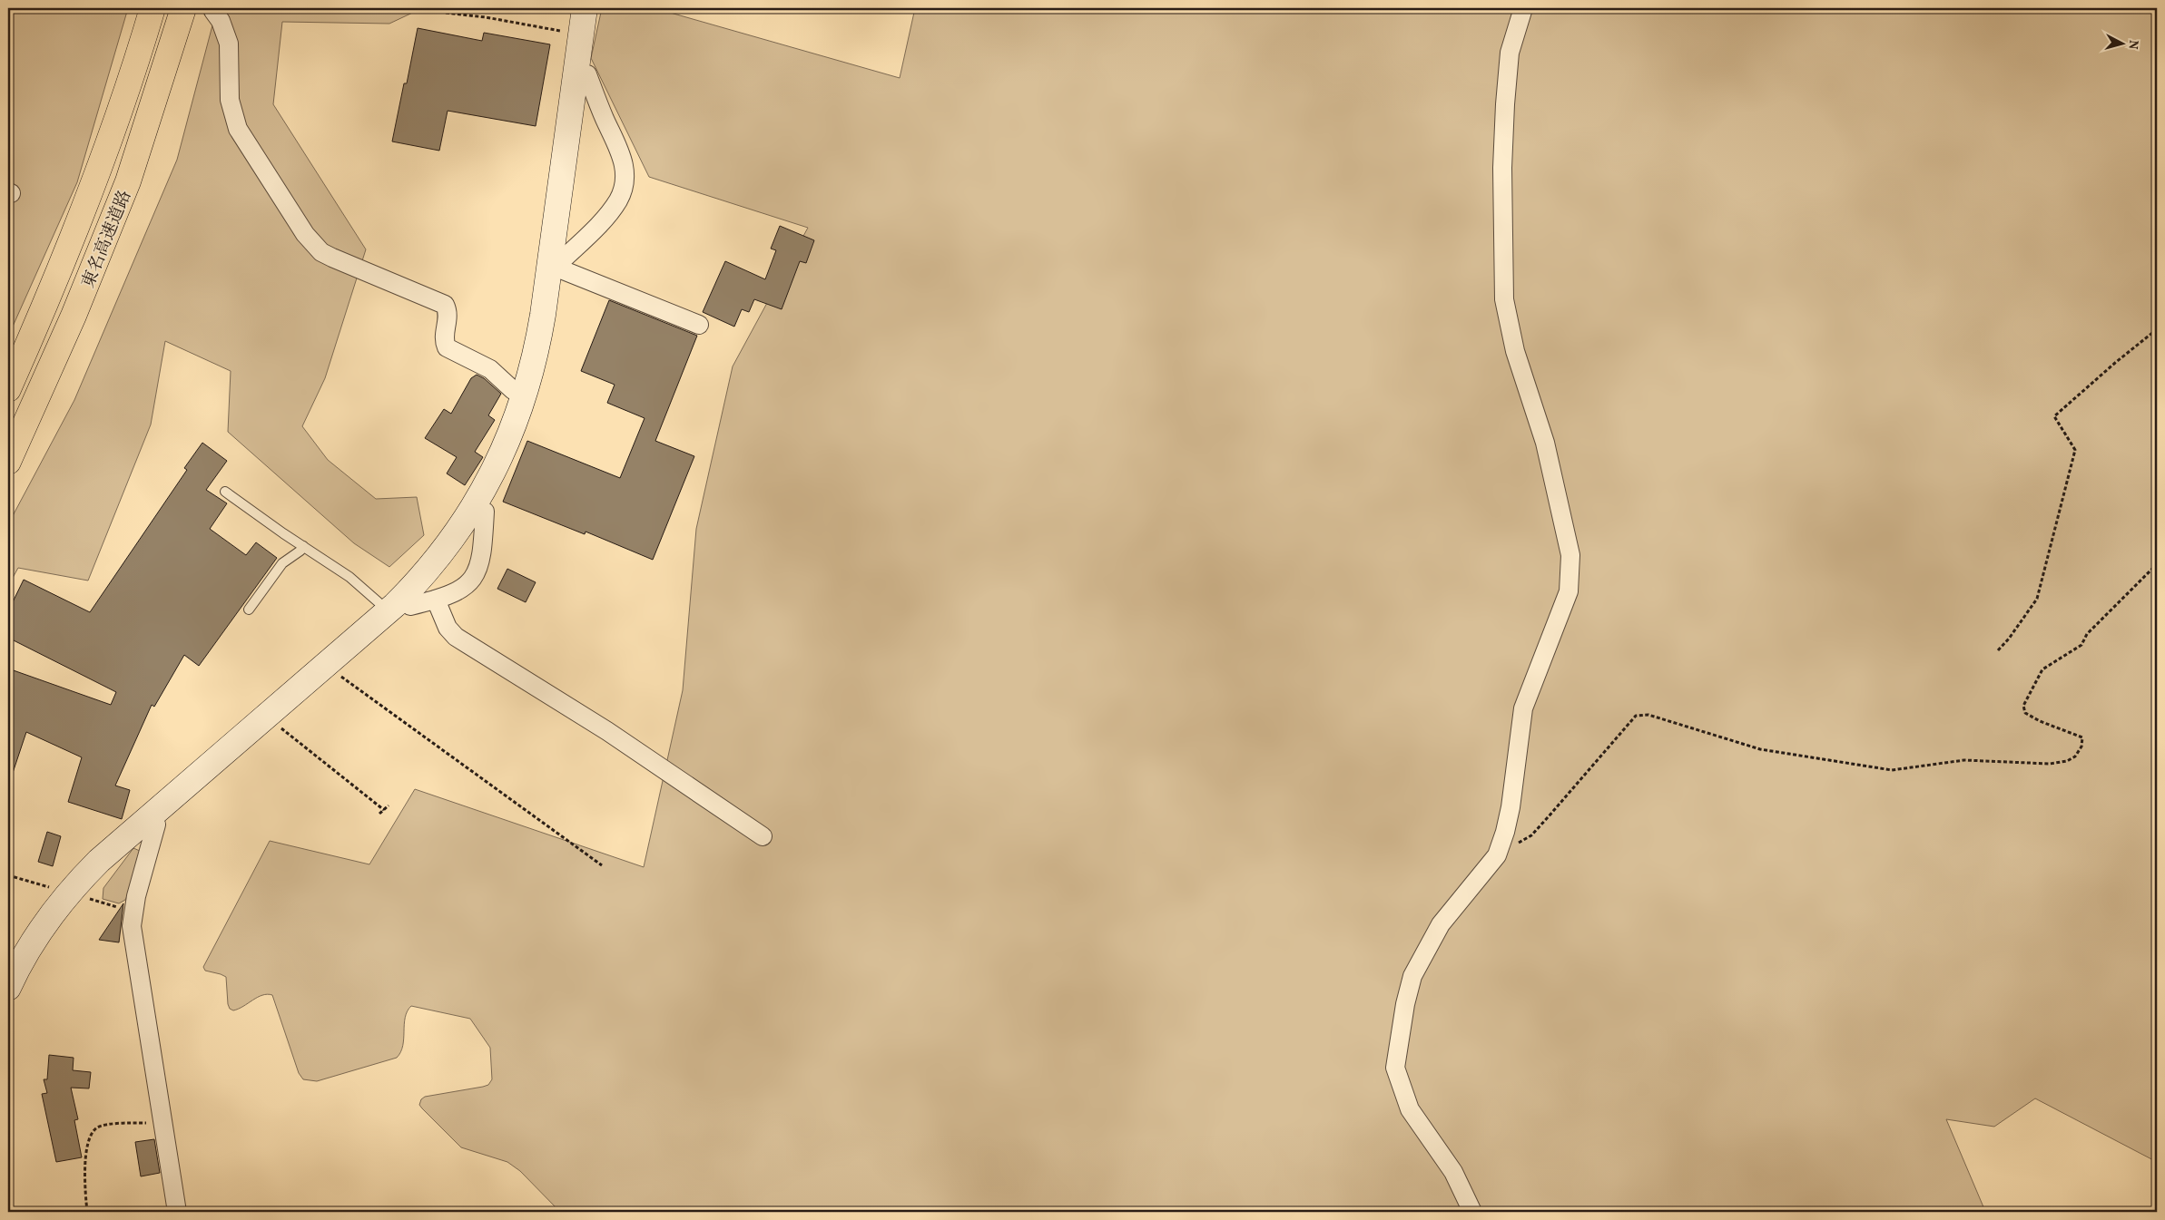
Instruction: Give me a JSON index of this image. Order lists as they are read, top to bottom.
{
  "streets": {
    "highway": ["東名高速道路"]
  },
  "north": "right"
}
